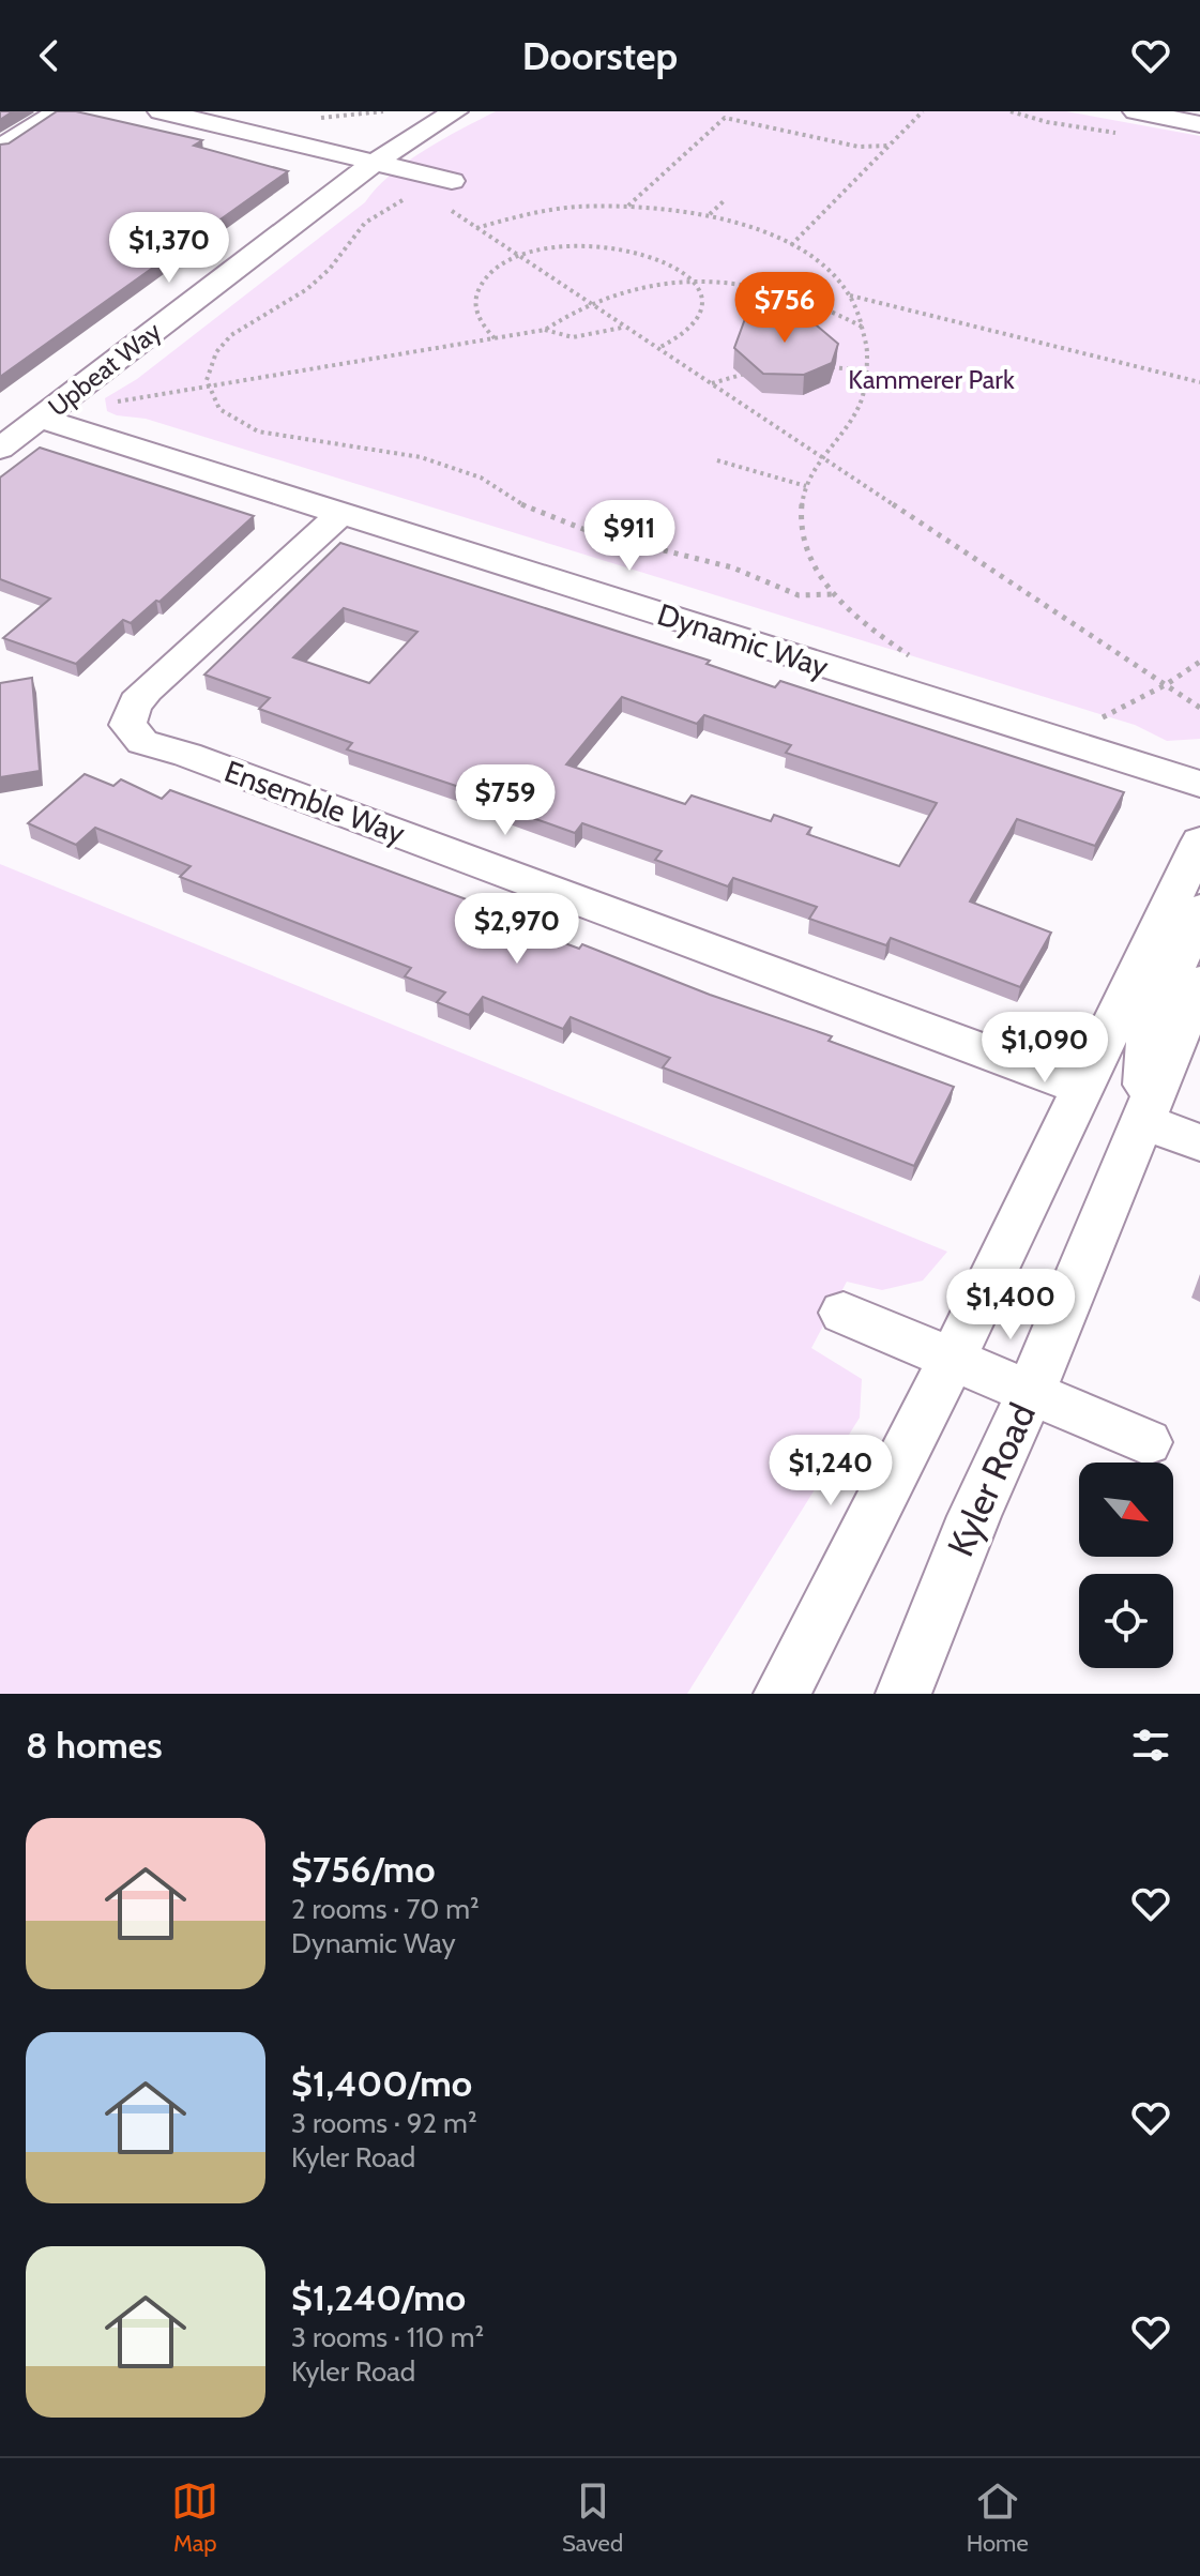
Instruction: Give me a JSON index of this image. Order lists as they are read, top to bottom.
{
  "streets": {
    "street": [
      "Upbeat Way",
      "Dynamic Way",
      "Ensemble Way",
      "Kyler Road"
    ]
  },
  "crossings": [
    ["Upbeat Way", "Dynamic Way"],
    ["Dynamic Way", "Ensemble Way"]
  ],
  "parks": ["Kammerer Park"],
  "north": "bottom right",
  "page": {
    "header": "Doorstep",
    "price": [
      "$1,370",
      "$756",
      "$911",
      "$759",
      "$2,970",
      "$1,090",
      "$1,400",
      "$1,240"
    ],
    "heading": "8 homes",
    "list": [
      {
        "name": "$756/mo",
        "note": "2 rooms · 70 m² · Dynamic Way"
      },
      {
        "name": "$1,400/mo",
        "note": "3 rooms · 92 m² · Kyler Road"
      },
      {
        "name": "$1,240/mo",
        "note": "3 rooms · 110 m² · Kyler Road"
      }
    ],
    "tabs": ["Map", "Saved", "Home"]
  }
}
